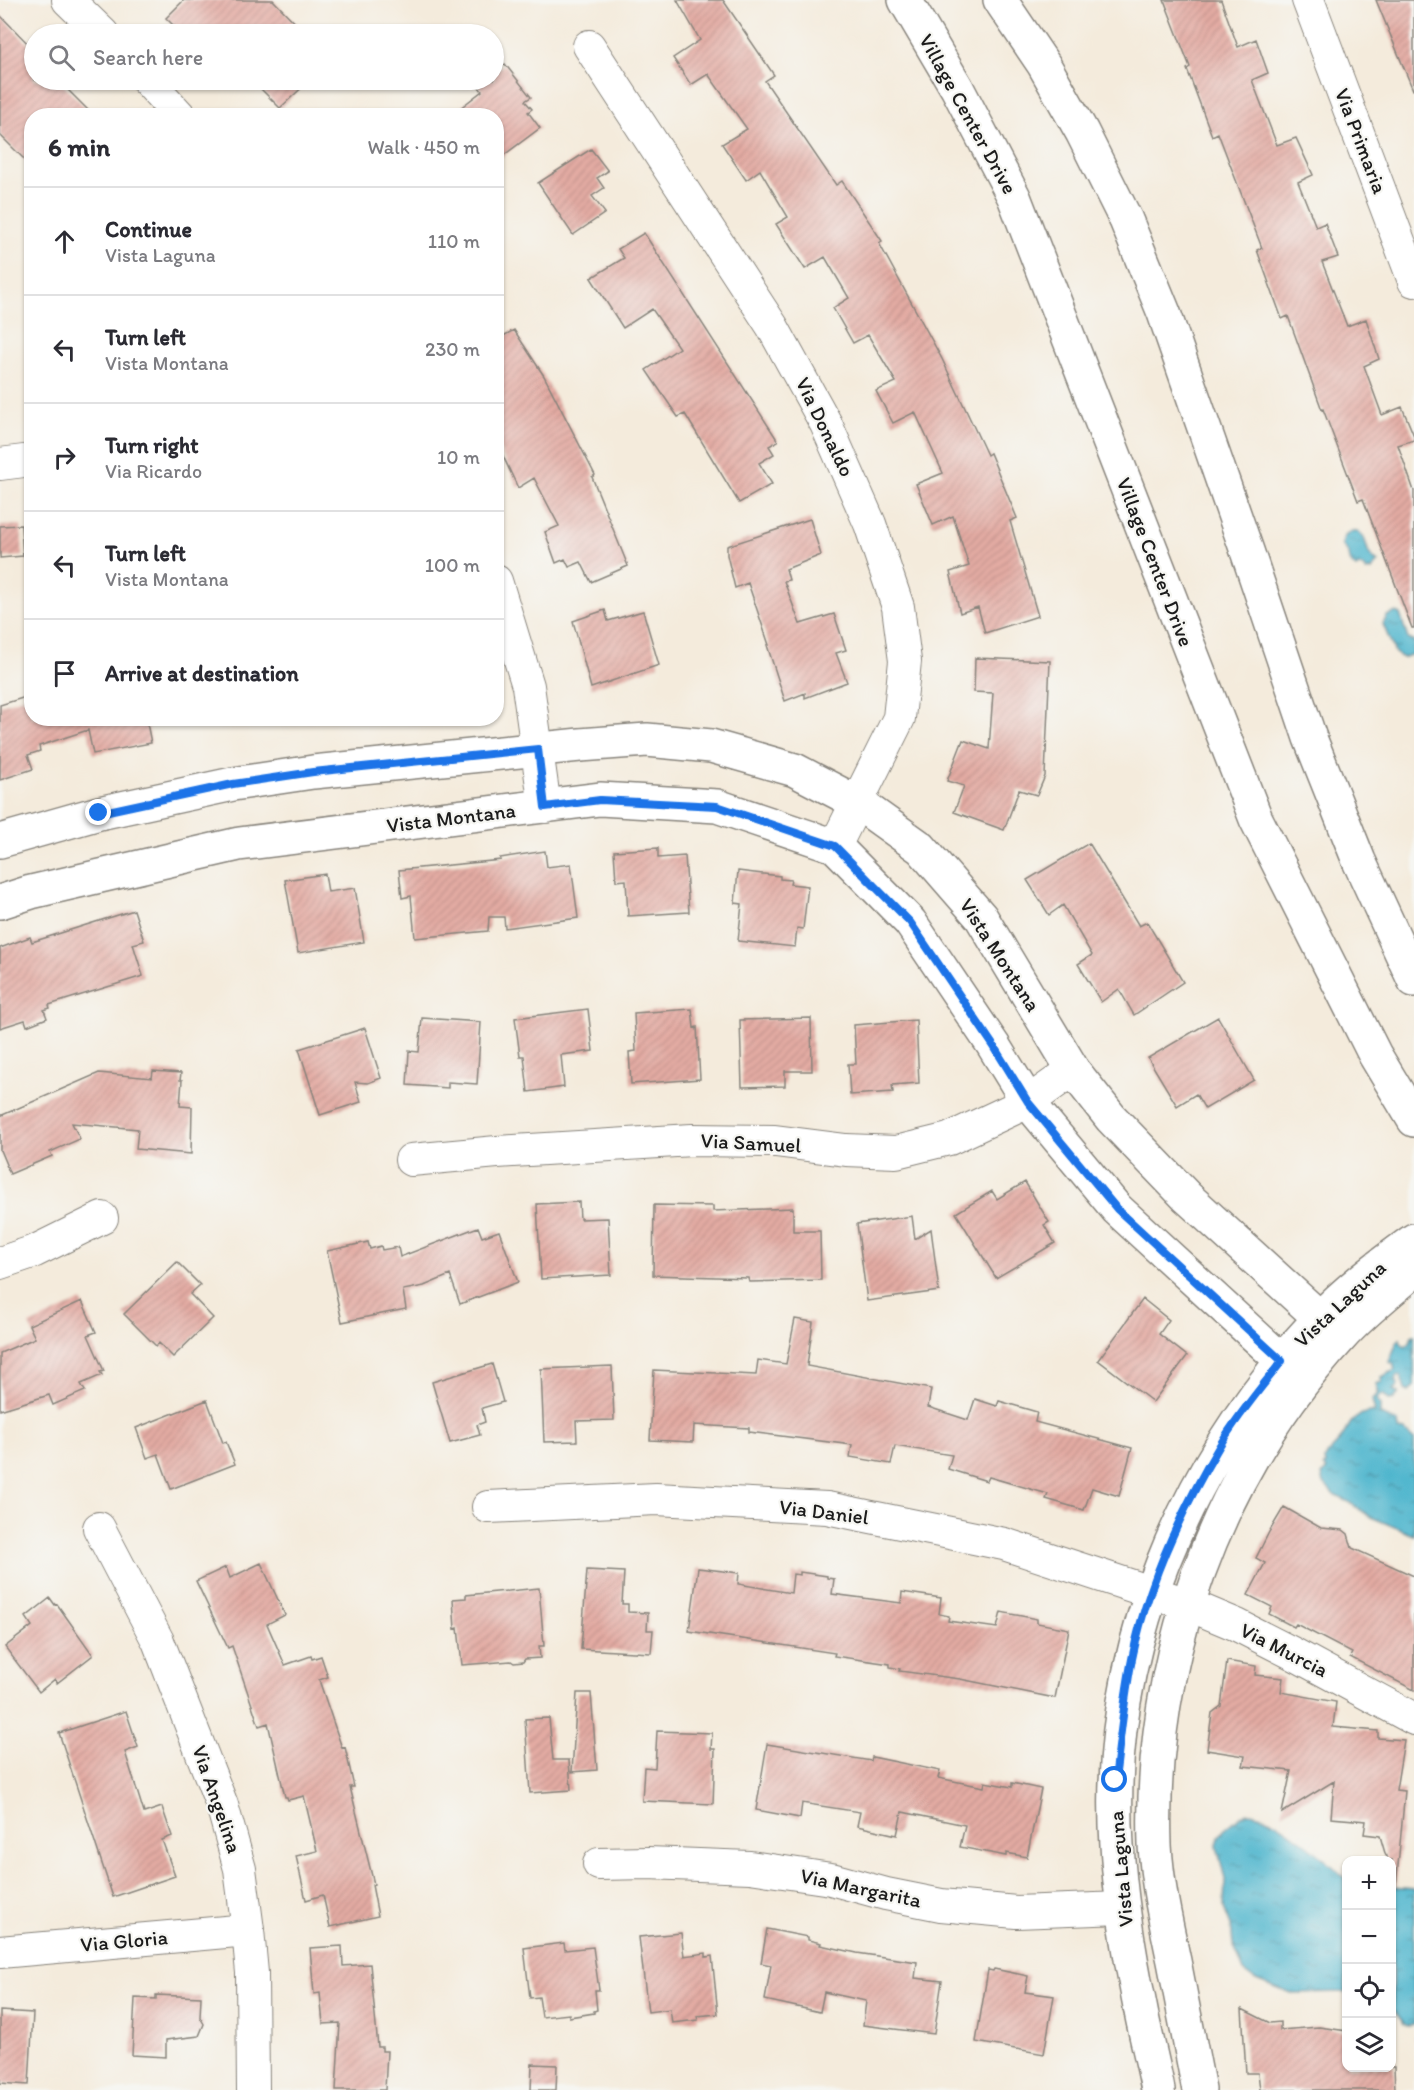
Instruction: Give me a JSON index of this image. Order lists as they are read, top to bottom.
{
  "streets": {
    "street": [
      "Village Center Drive",
      "Via Primaria",
      "Via Donaldo",
      "Vista Montana",
      "Via Samuel",
      "Vista Laguna",
      "Via Daniel",
      "Via Murcia",
      "Via Angelina",
      "Via Margarita",
      "Via Gloria"
    ]
  },
  "crossings": [
    ["Via Donaldo", "Vista Montana"],
    ["Vista Montana", "Via Samuel"],
    ["Vista Montana", "Vista Laguna"],
    ["Vista Laguna", "Via Daniel"],
    ["Vista Laguna", "Via Murcia"],
    ["Vista Laguna", "Via Margarita"],
    ["Via Daniel", "Via Murcia"],
    ["Via Angelina", "Via Gloria"]
  ],
  "page": {
    "search": "Search here",
    "heading": ["6 min", "Walk · 450 m"],
    "list": [
      ["Continue", "Vista Laguna", "110 m"],
      ["Turn left", "Vista Montana", "230 m"],
      ["Turn right", "Via Ricardo", "10 m"],
      ["Turn left", "Vista Montana", "100 m"],
      "Arrive at destination"
    ],
    "map_buttons": ["+", "−"]
  }
}
